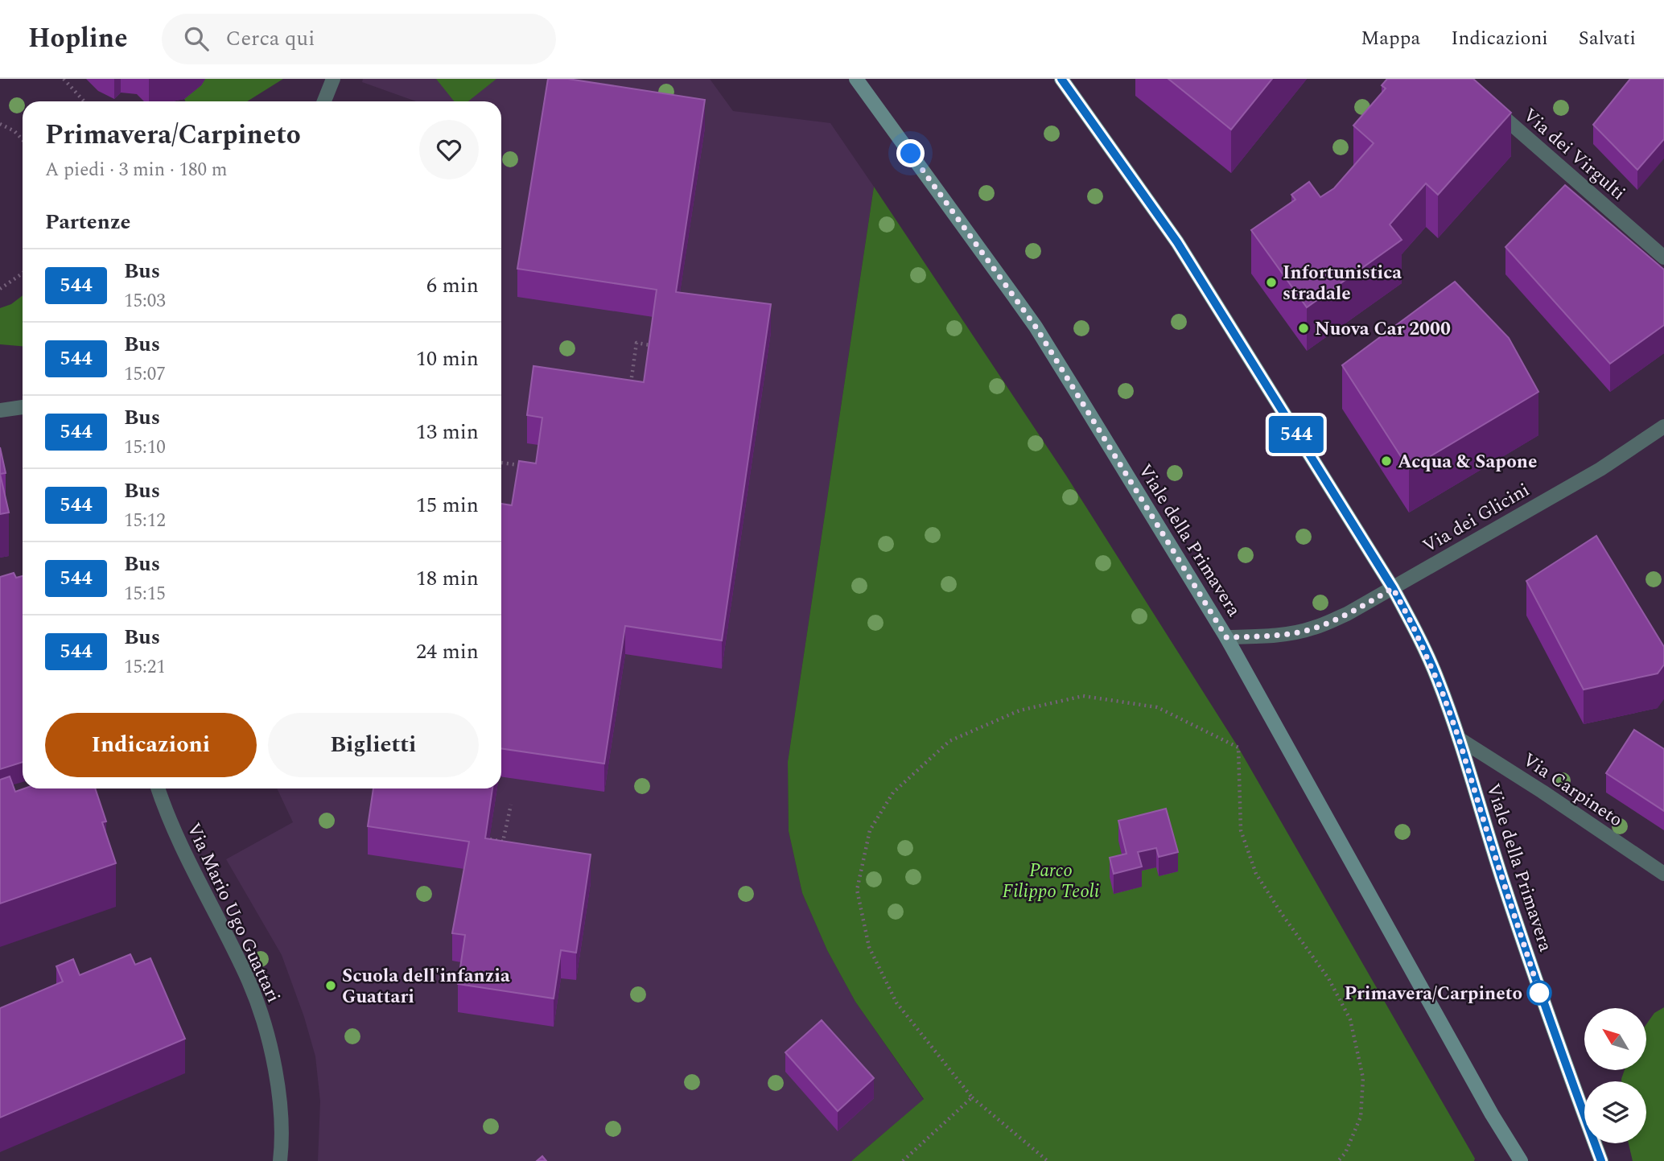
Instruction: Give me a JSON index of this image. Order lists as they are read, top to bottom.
{
  "streets": {
    "main road": ["Viale della Primavera"],
    "street": [
      "Via dei Virgulti",
      "Via dei Glicini",
      "Via Carpineto",
      "Via Mario Ugo Guattari"
    ]
  },
  "crossings": [
    ["Via dei Glicini", "Viale della Primavera"],
    ["Viale della Primavera", "Via Carpineto"]
  ],
  "parks": ["Parco Filippo Teoli"],
  "places": [
    "Infortunistica stradale",
    "Nuova Car 2000",
    "Acqua & Sapone",
    "Scuola dell'infanzia Guattari",
    "Primavera/Carpineto"
  ],
  "lines": ["bus line 544"],
  "north": "top left",
  "page": {
    "header": "Hopline",
    "search": "Cerca qui",
    "nav": ["Mappa", "Indicazioni", "Salvati"],
    "on_map": "544",
    "heading": [
      ["Primavera/Carpineto", "A piedi · 3 min · 180 m"],
      "Partenze"
    ],
    "list": [
      {
        "mark": "544",
        "name": "Bus",
        "note": "15:03",
        "value": "6 min"
      },
      {
        "mark": "544",
        "name": "Bus",
        "note": "15:07",
        "value": "10 min"
      },
      {
        "mark": "544",
        "name": "Bus",
        "note": "15:10",
        "value": "13 min"
      },
      {
        "mark": "544",
        "name": "Bus",
        "note": "15:12",
        "value": "15 min"
      },
      {
        "mark": "544",
        "name": "Bus",
        "note": "15:15",
        "value": "18 min"
      },
      {
        "mark": "544",
        "name": "Bus",
        "note": "15:21",
        "value": "24 min"
      }
    ],
    "buttons": ["Indicazioni", "Biglietti"]
  }
}
